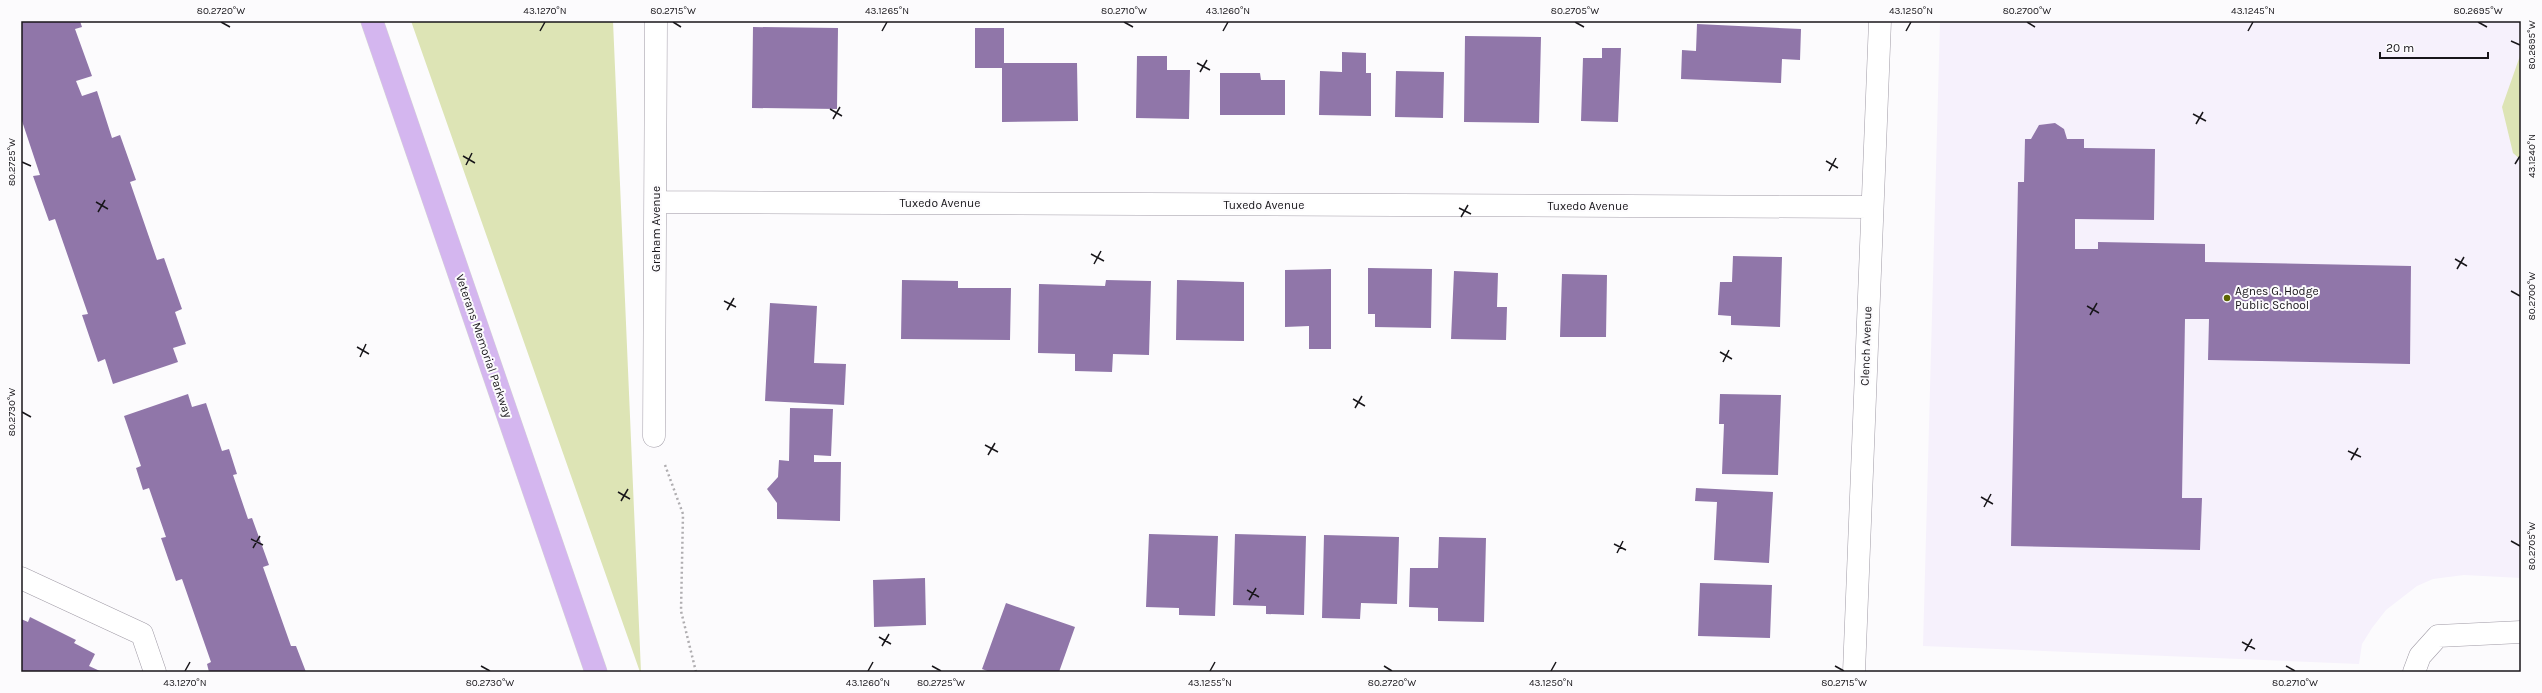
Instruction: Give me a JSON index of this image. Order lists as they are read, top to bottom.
{
  "streets": {
    "main road": ["Veterans Memorial Parkway"],
    "street": ["Tuxedo Avenue", "Graham Avenue", "Clench Avenue"]
  },
  "crossings": [
    ["Tuxedo Avenue", "Graham Avenue"],
    ["Tuxedo Avenue", "Clench Avenue"]
  ],
  "places": ["Agnes G. Hodge Public School"],
  "scale_bar": "20 m",
  "coordinates": [
    "80.2720°W",
    "43.1270°N",
    "80.2715°W",
    "43.1265°N",
    "80.2710°W",
    "43.1260°N",
    "80.2705°W",
    "43.1250°N",
    "80.2700°W",
    "43.1245°N",
    "80.2695°W",
    "43.1240°N",
    "80.2725°W",
    "80.2730°W",
    "43.1255°N"
  ]
}
